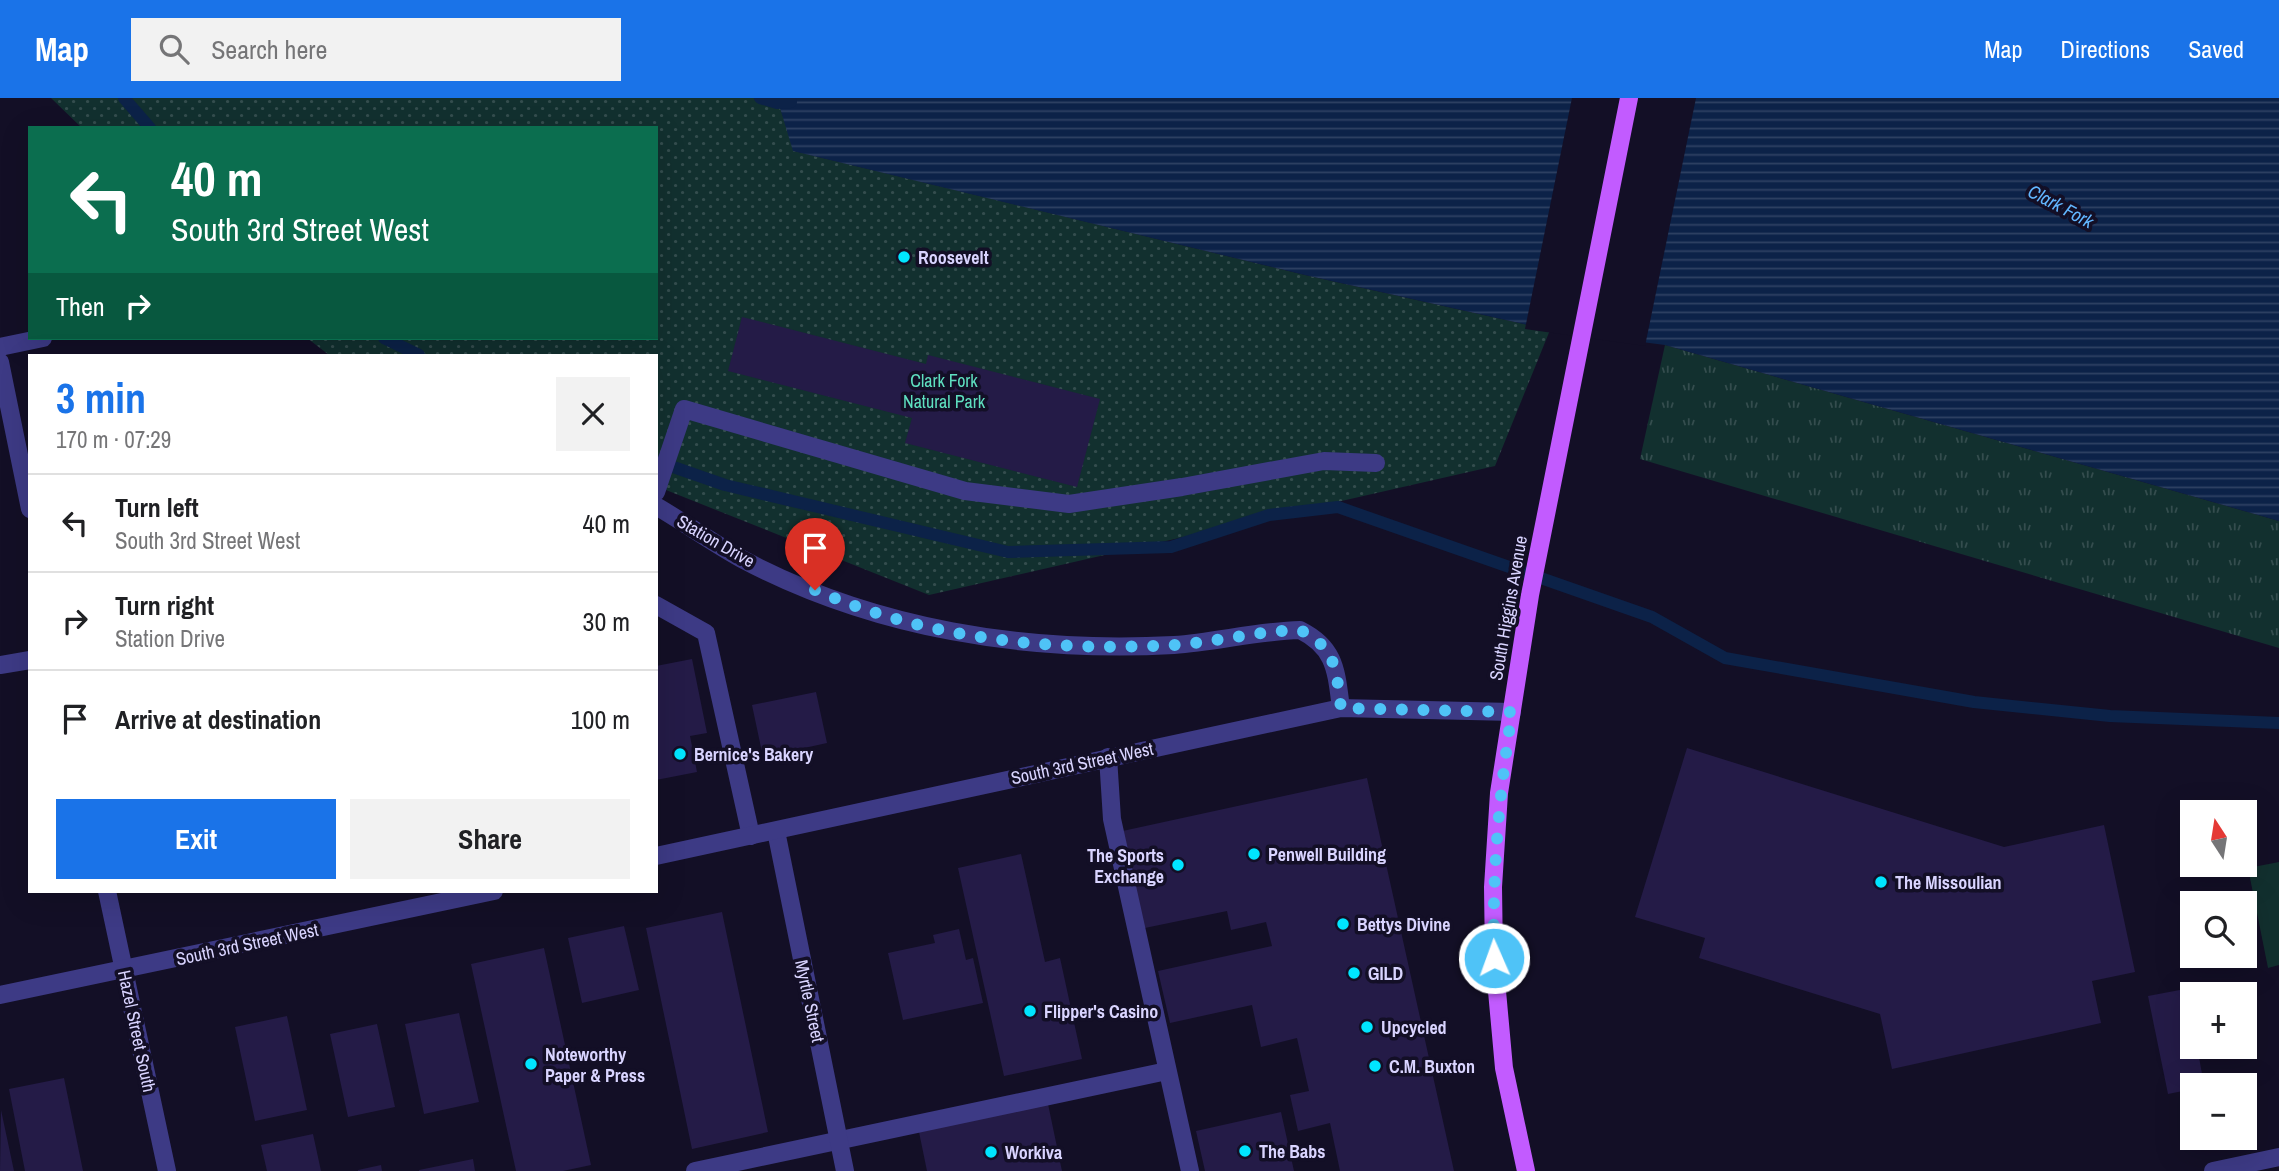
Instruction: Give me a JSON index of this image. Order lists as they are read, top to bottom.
{
  "streets": {
    "main road": ["South Higgins Avenue"],
    "street": [
      "Station Drive",
      "South 3rd Street West",
      "Myrtle Street",
      "Hazel Street South"
    ]
  },
  "crossings": [
    ["Station Drive", "South 3rd Street West"],
    ["South Higgins Avenue", "South 3rd Street West"],
    ["South 3rd Street West", "Myrtle Street"],
    ["South 3rd Street West", "Hazel Street South"]
  ],
  "water": ["Clark Fork"],
  "parks": ["Clark Fork Natural Park"],
  "places": [
    "Roosevelt",
    "Bernice's Bakery",
    "Penwell Building",
    "The Sports Exchange",
    "The Missoulian",
    "Bettys Divine",
    "GILD",
    "Flipper's Casino",
    "Upcycled",
    "Noteworthy Paper & Press",
    "C.M. Buxton",
    "The Babs",
    "Workiva"
  ],
  "north": "top",
  "page": {
    "header": "Map",
    "search": "Search here",
    "nav": ["Map", "Directions", "Saved"],
    "turn": ["40 m", "South 3rd Street West"],
    "then": "Then",
    "heading": ["3 min", "170 m · 07:29"],
    "list": [
      {
        "name": "Turn left",
        "note": "South 3rd Street West",
        "value": "40 m"
      },
      {
        "name": "Turn right",
        "note": "Station Drive",
        "value": "30 m"
      },
      {
        "name": "Arrive at destination",
        "value": "100 m"
      }
    ],
    "buttons": ["Exit", "Share"],
    "map_buttons": ["+", "−"]
  }
}
